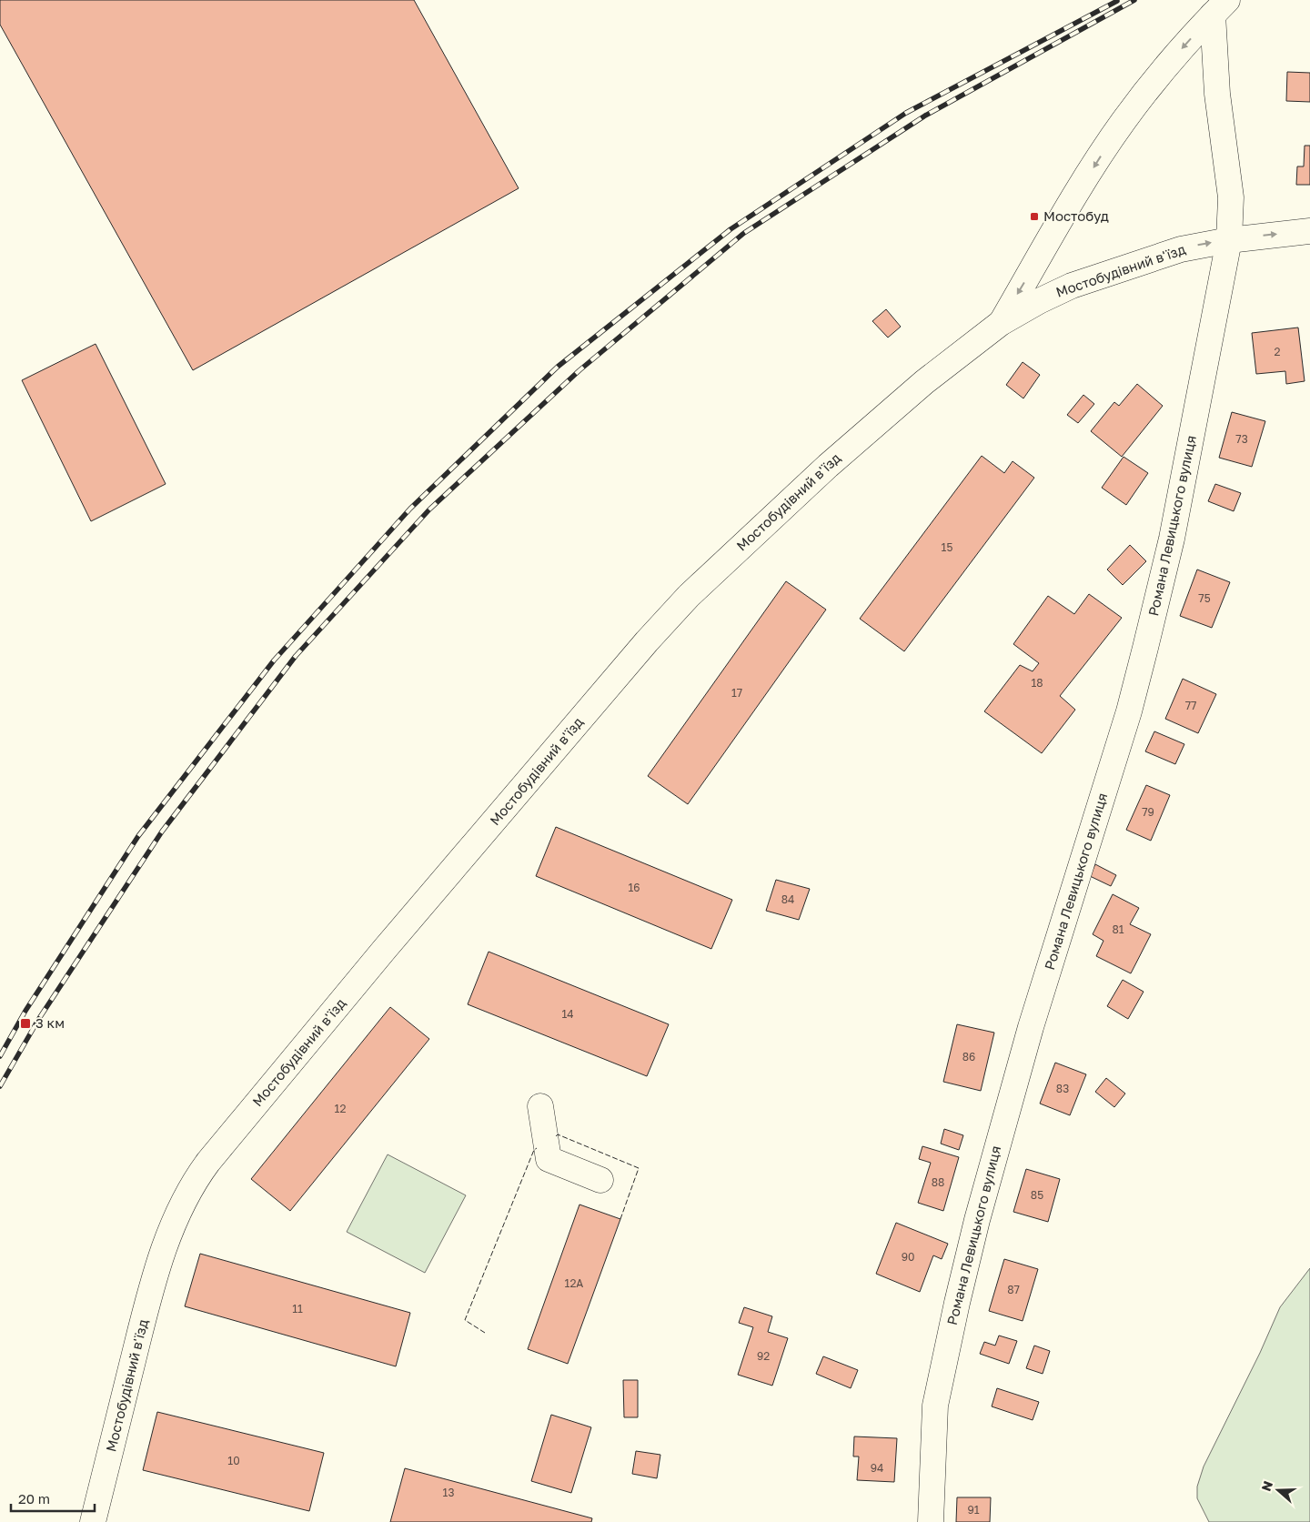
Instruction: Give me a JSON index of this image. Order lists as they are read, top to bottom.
{
  "streets": {
    "street": ["Мостобудівний в'їзд", "Романа Левицького вулиця"]
  },
  "crossings": [
    ["Мостобудівний в'їзд", "Романа Левицького вулиця"]
  ],
  "places": {
    "transit": ["Мостобуд", "3 км"]
  },
  "house_numbers": [
    "2",
    "73",
    "15",
    "75",
    "18",
    "17",
    "77",
    "79",
    "16",
    "84",
    "81",
    "14",
    "86",
    "83",
    "12",
    "88",
    "85",
    "90",
    "12А",
    "87",
    "11",
    "92",
    "10",
    "94",
    "13",
    "91"
  ],
  "scale_bar": "20 m",
  "north": "left"
}
